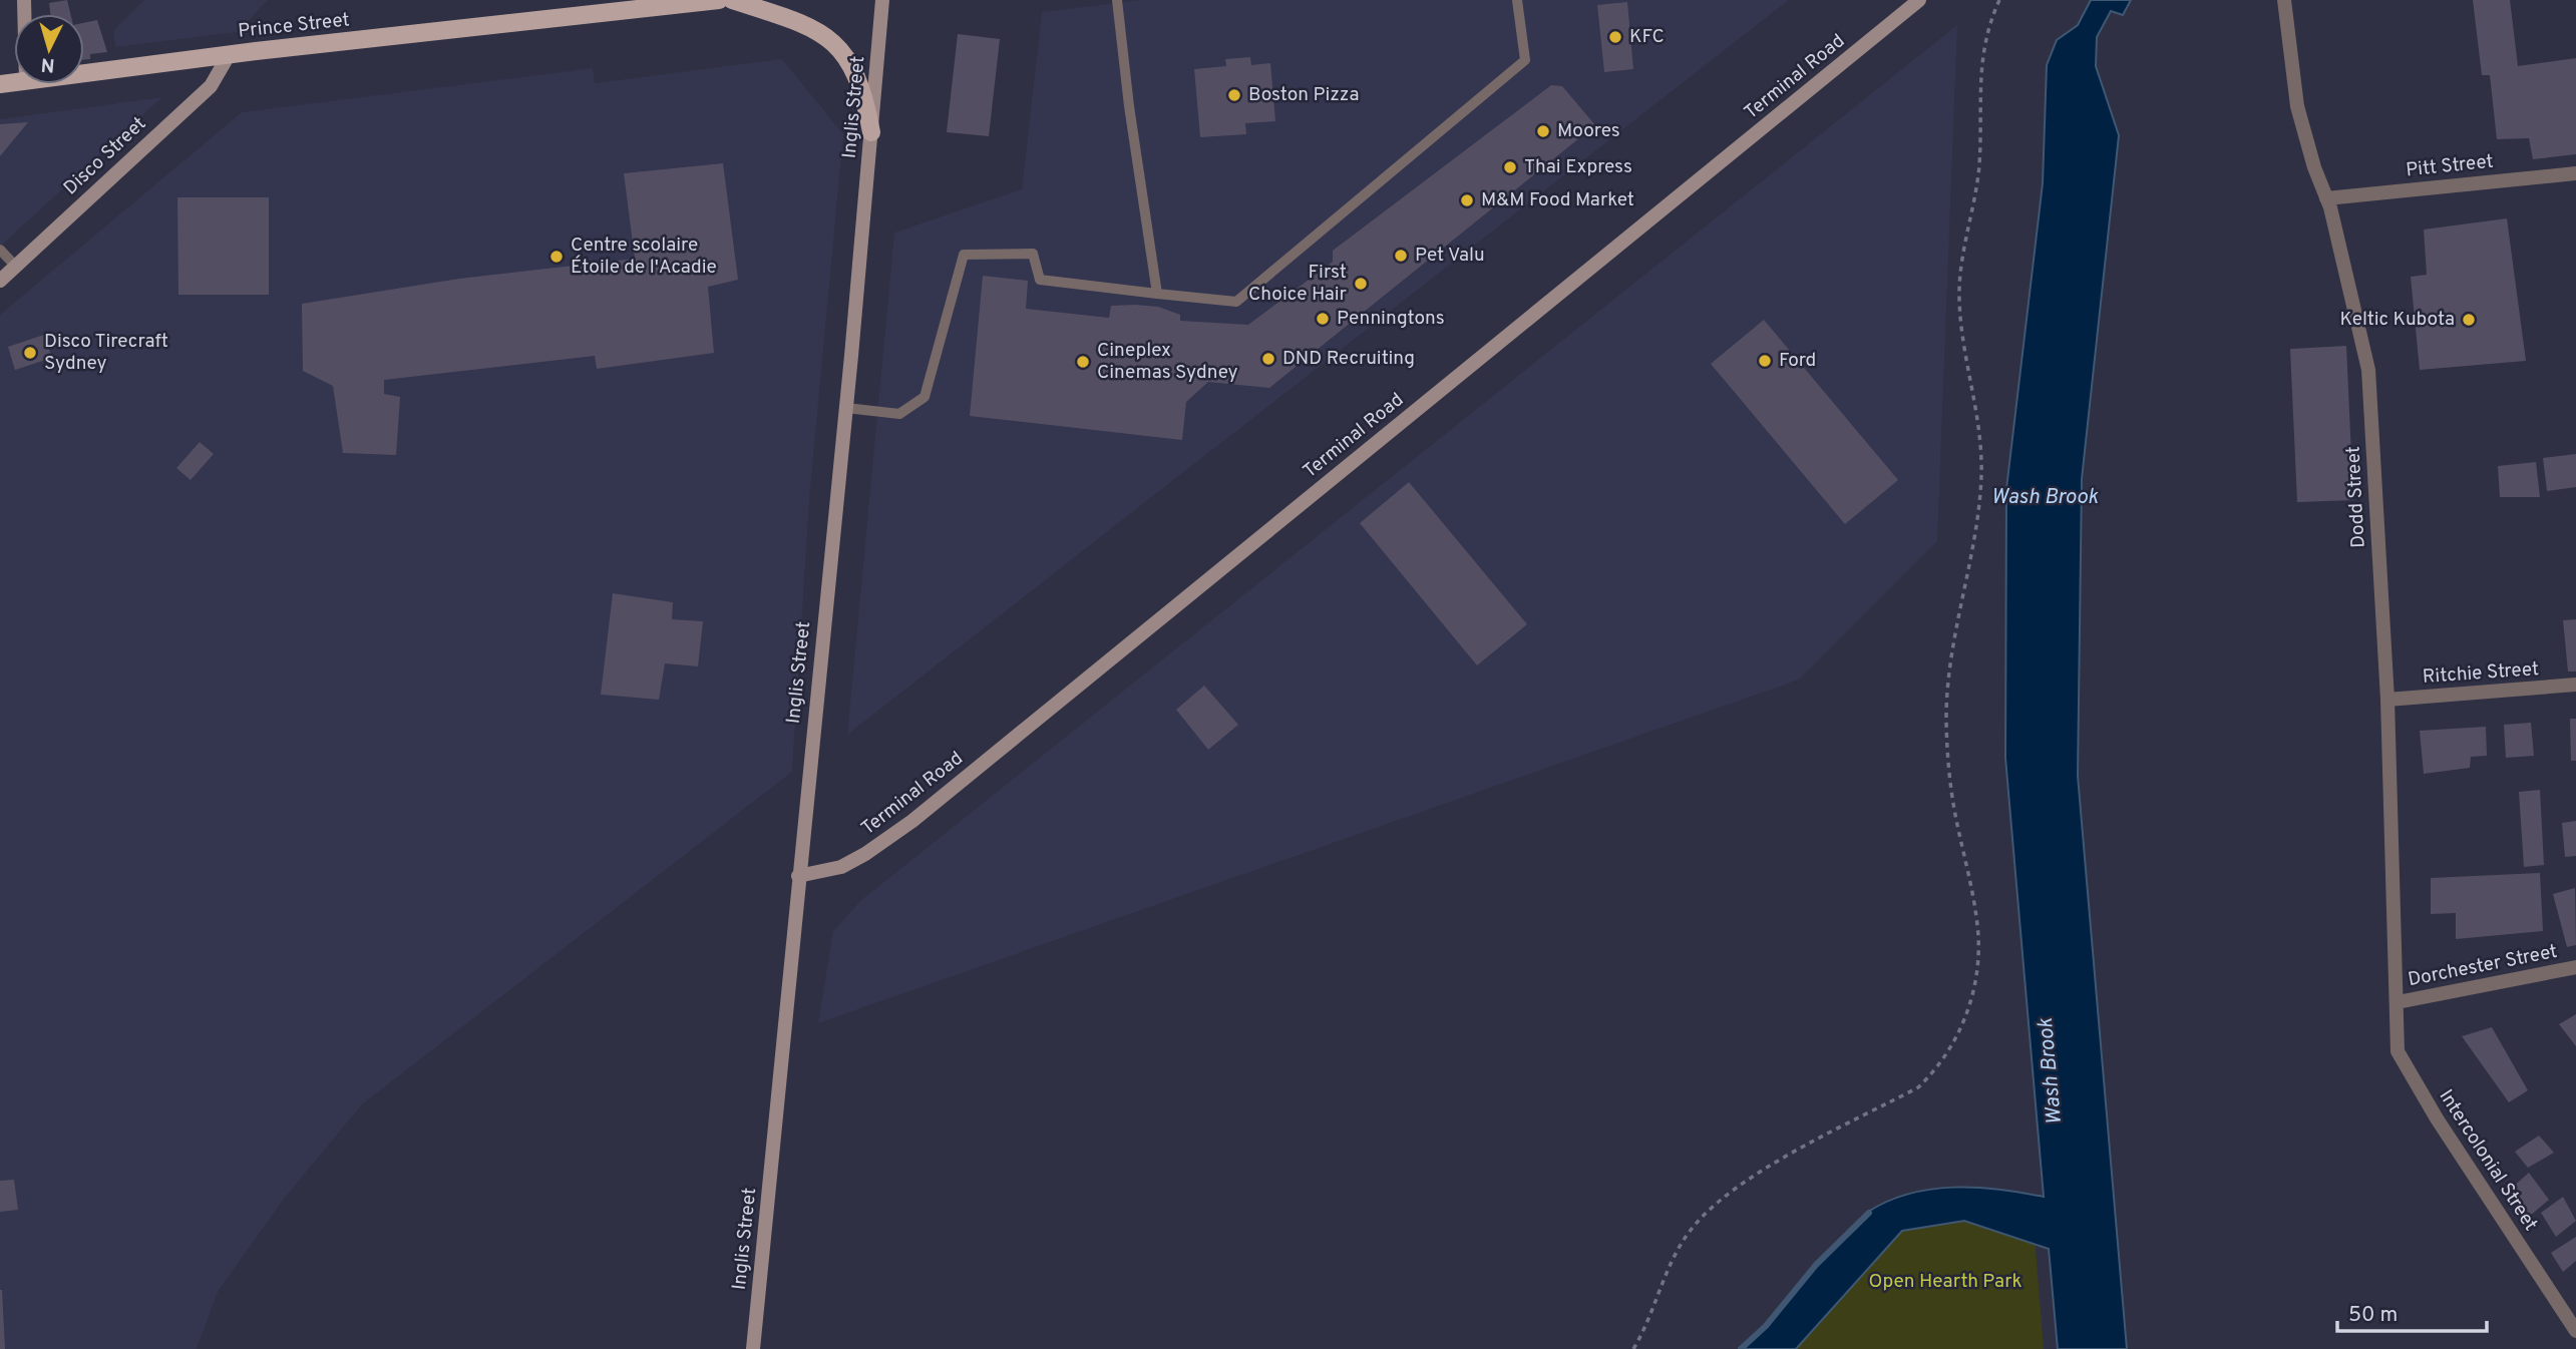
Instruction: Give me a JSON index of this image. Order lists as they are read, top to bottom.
{
  "streets": {
    "main road": ["Prince Street"],
    "street": [
      "Terminal Road",
      "Inglis Street",
      "Disco Street",
      "Pitt Street",
      "Dodd Street",
      "Ritchie Street",
      "Dorchester Street",
      "Intercolonial Street"
    ]
  },
  "crossings": [
    ["Prince Street", "Disco Street"],
    ["Terminal Road", "Inglis Street"],
    ["Pitt Street", "Dodd Street"],
    ["Dodd Street", "Ritchie Street"],
    ["Dodd Street", "Dorchester Street"],
    ["Dodd Street", "Intercolonial Street"],
    ["Dorchester Street", "Intercolonial Street"]
  ],
  "water": ["Wash Brook"],
  "parks": ["Open Hearth Park"],
  "places": [
    "KFC",
    "Boston Pizza",
    "Moores",
    "Thai Express",
    "M&M Food Market",
    "Pet Valu",
    "Centre scolaire Étoile de l'Acadie",
    "First Choice Hair",
    "Penningtons",
    "Keltic Kubota",
    "Disco Tirecraft Sydney",
    "DND Recruiting",
    "Ford",
    "Cineplex Cinemas Sydney"
  ],
  "scale_bar": "50 m",
  "north": "bottom"
}
